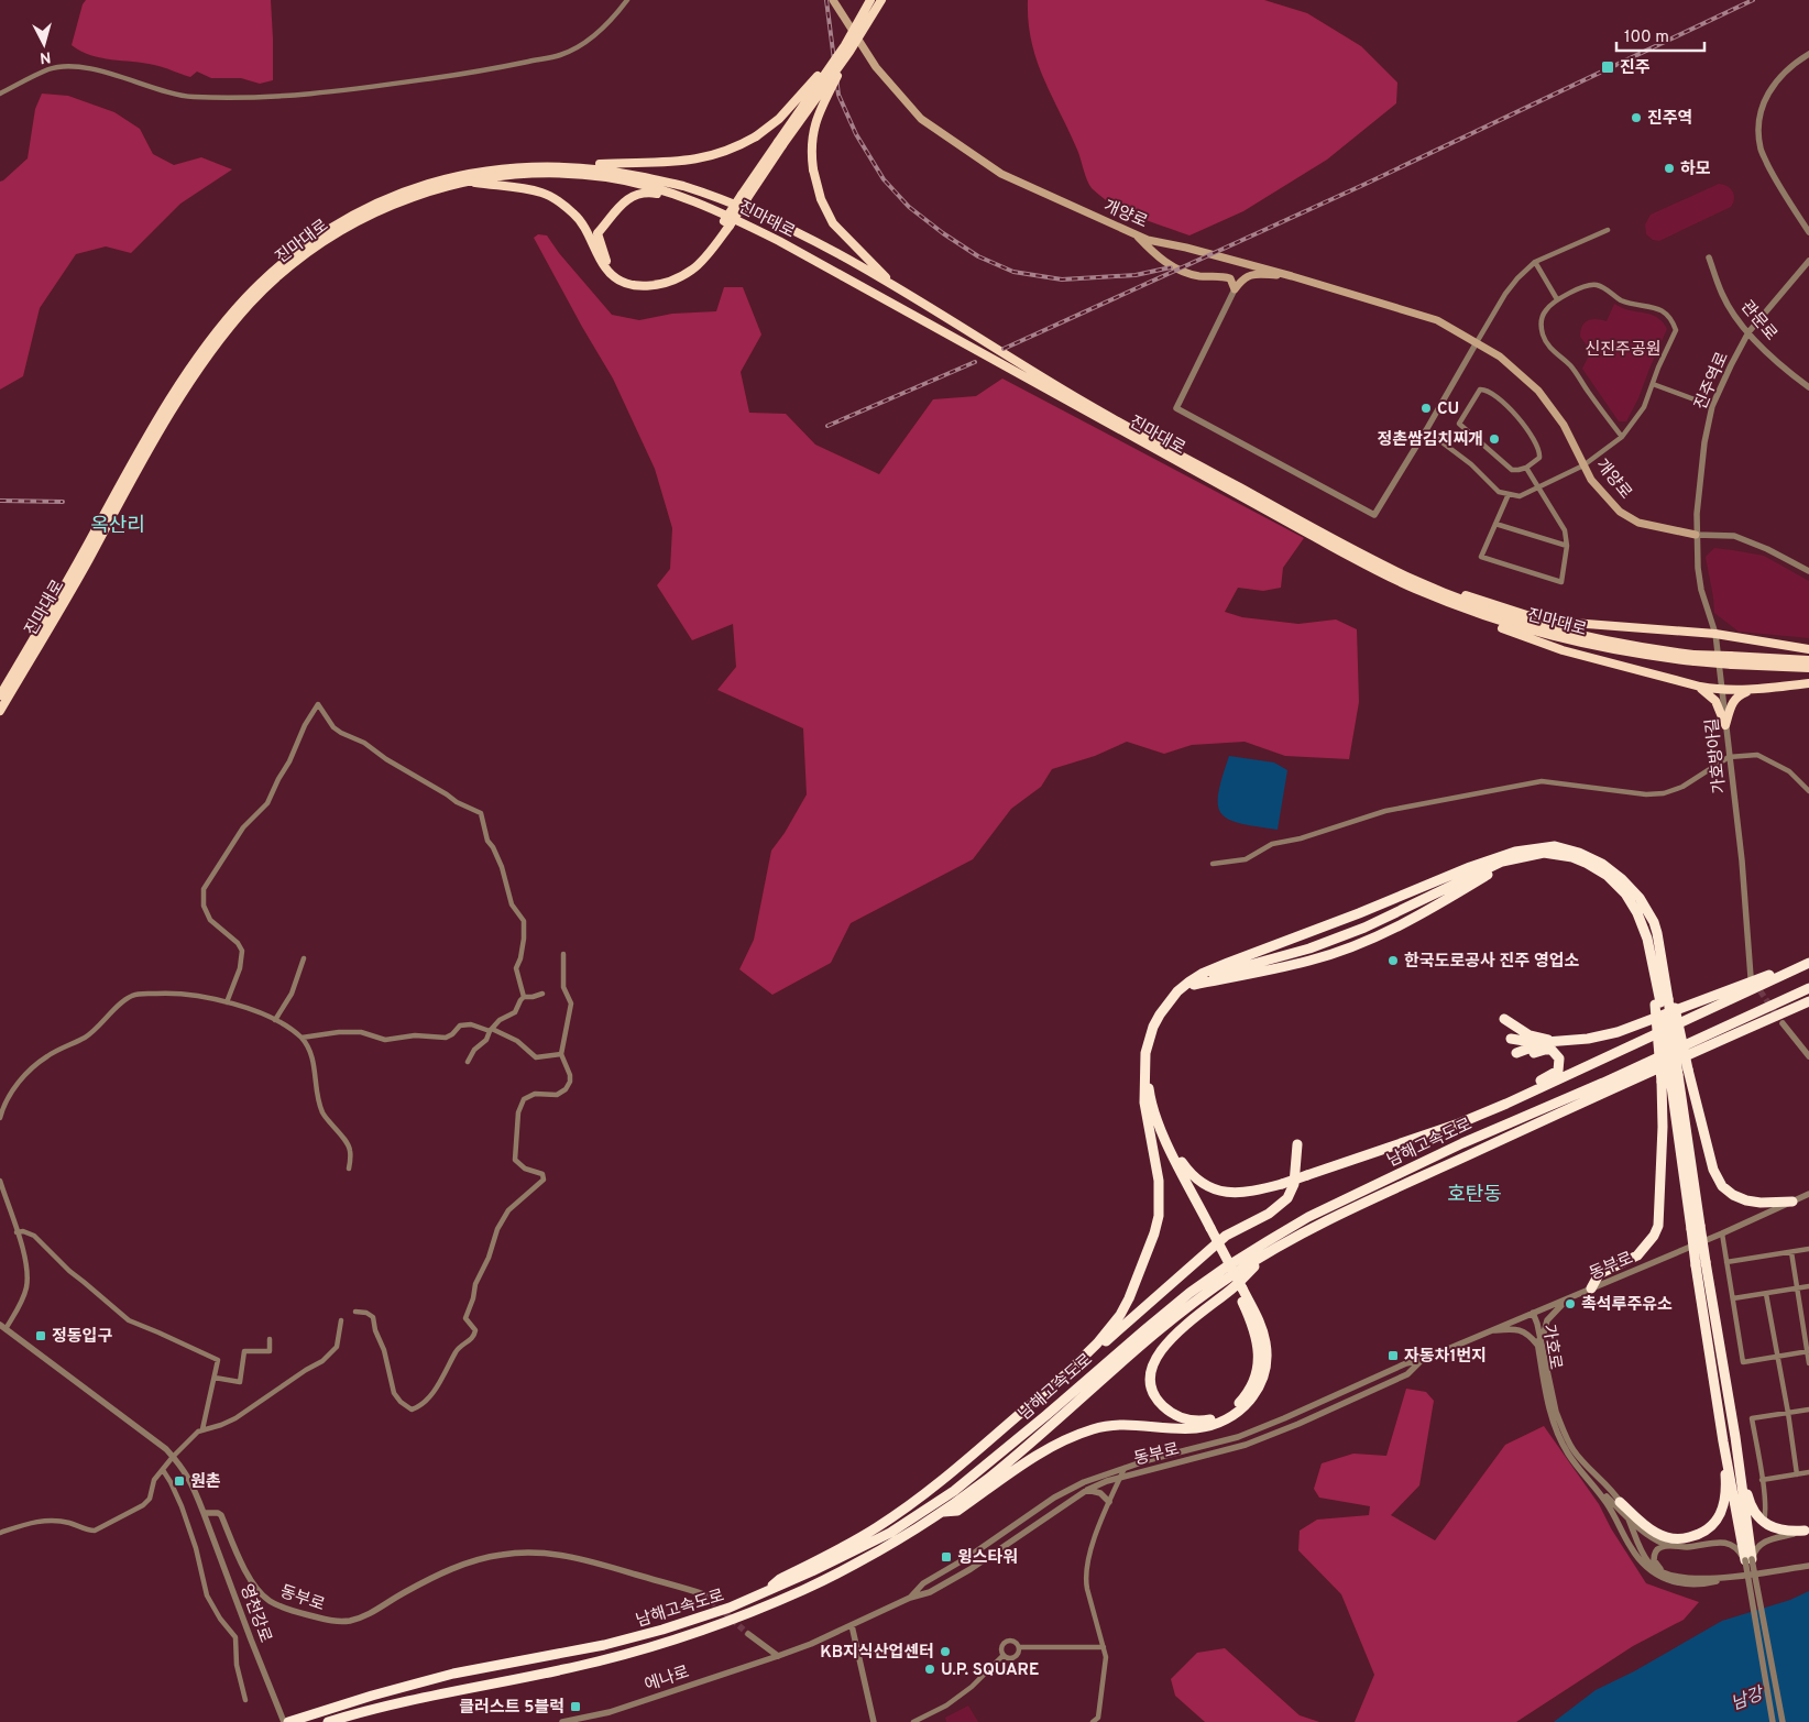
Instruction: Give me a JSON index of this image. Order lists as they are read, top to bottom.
{
  "streets": {
    "highway": ["진마대로", "남해고속도로"],
    "main road": ["개양로"],
    "street": [
      "관문로",
      "진주역로",
      "가호방아길",
      "동부로",
      "가호로",
      "영천강로",
      "에나로"
    ]
  },
  "crossings": [
    ["개양로", "진주역로"],
    ["개양로", "가호방아길"],
    ["관문로", "진주역로"],
    ["진주역로", "가호방아길"],
    ["남해고속도로", "영천강로"],
    ["동부로", "가호로"],
    ["동부로", "영천강로"],
    ["동부로", "에나로"]
  ],
  "districts": ["옥산리", "호탄동"],
  "water": ["남강"],
  "parks": ["신진주공원"],
  "places": {
    "transit": [
      "진주",
      "정동입구",
      "자동차1번지",
      "원촌",
      "윙스타워",
      "클러스트 5블럭"
    ],
    "other": [
      "진주역",
      "하모",
      "CU",
      "정촌쌈김치찌개",
      "한국도로공사 진주 영업소",
      "촉석루주유소",
      "KB지식산업센터",
      "U.P. SQUARE"
    ]
  },
  "scale_bar": "100 m",
  "north": "bottom"
}
